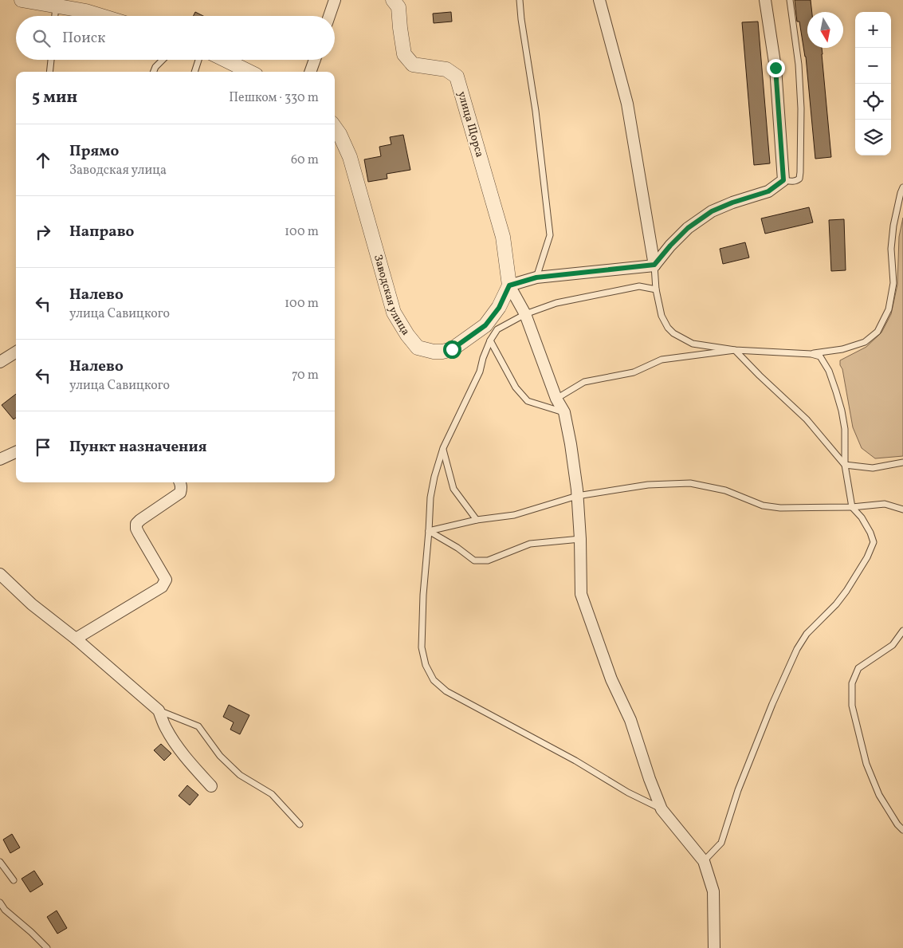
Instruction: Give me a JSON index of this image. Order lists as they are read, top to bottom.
{
  "streets": {
    "street": ["улица Щорса", "Заводская улица"]
  },
  "crossings": [
    ["улица Щорса", "Заводская улица"]
  ],
  "north": "bottom",
  "page": {
    "map_buttons": ["+", "−"],
    "search": "Поиск",
    "heading": ["5 мин", "Пешком · 330 m"],
    "list": [
      ["Прямо", "Заводская улица", "60 m"],
      ["Направо", "100 m"],
      ["Налево", "улица Савицкого", "100 m"],
      ["Налево", "улица Савицкого", "70 m"],
      "Пункт назначения"
    ]
  }
}
